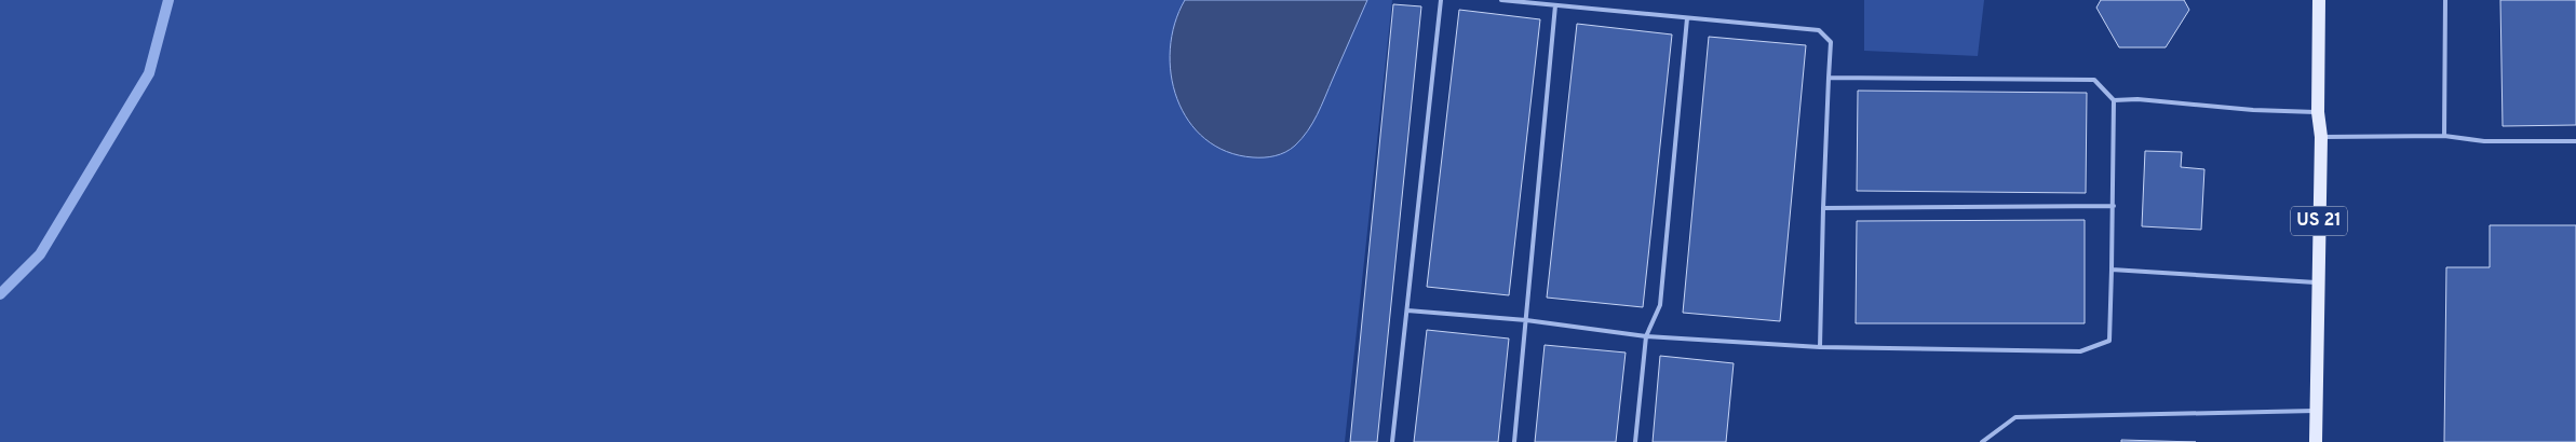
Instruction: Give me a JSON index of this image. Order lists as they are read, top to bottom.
{
  "streets": {
    "main road": ["US 21"]
  }
}
